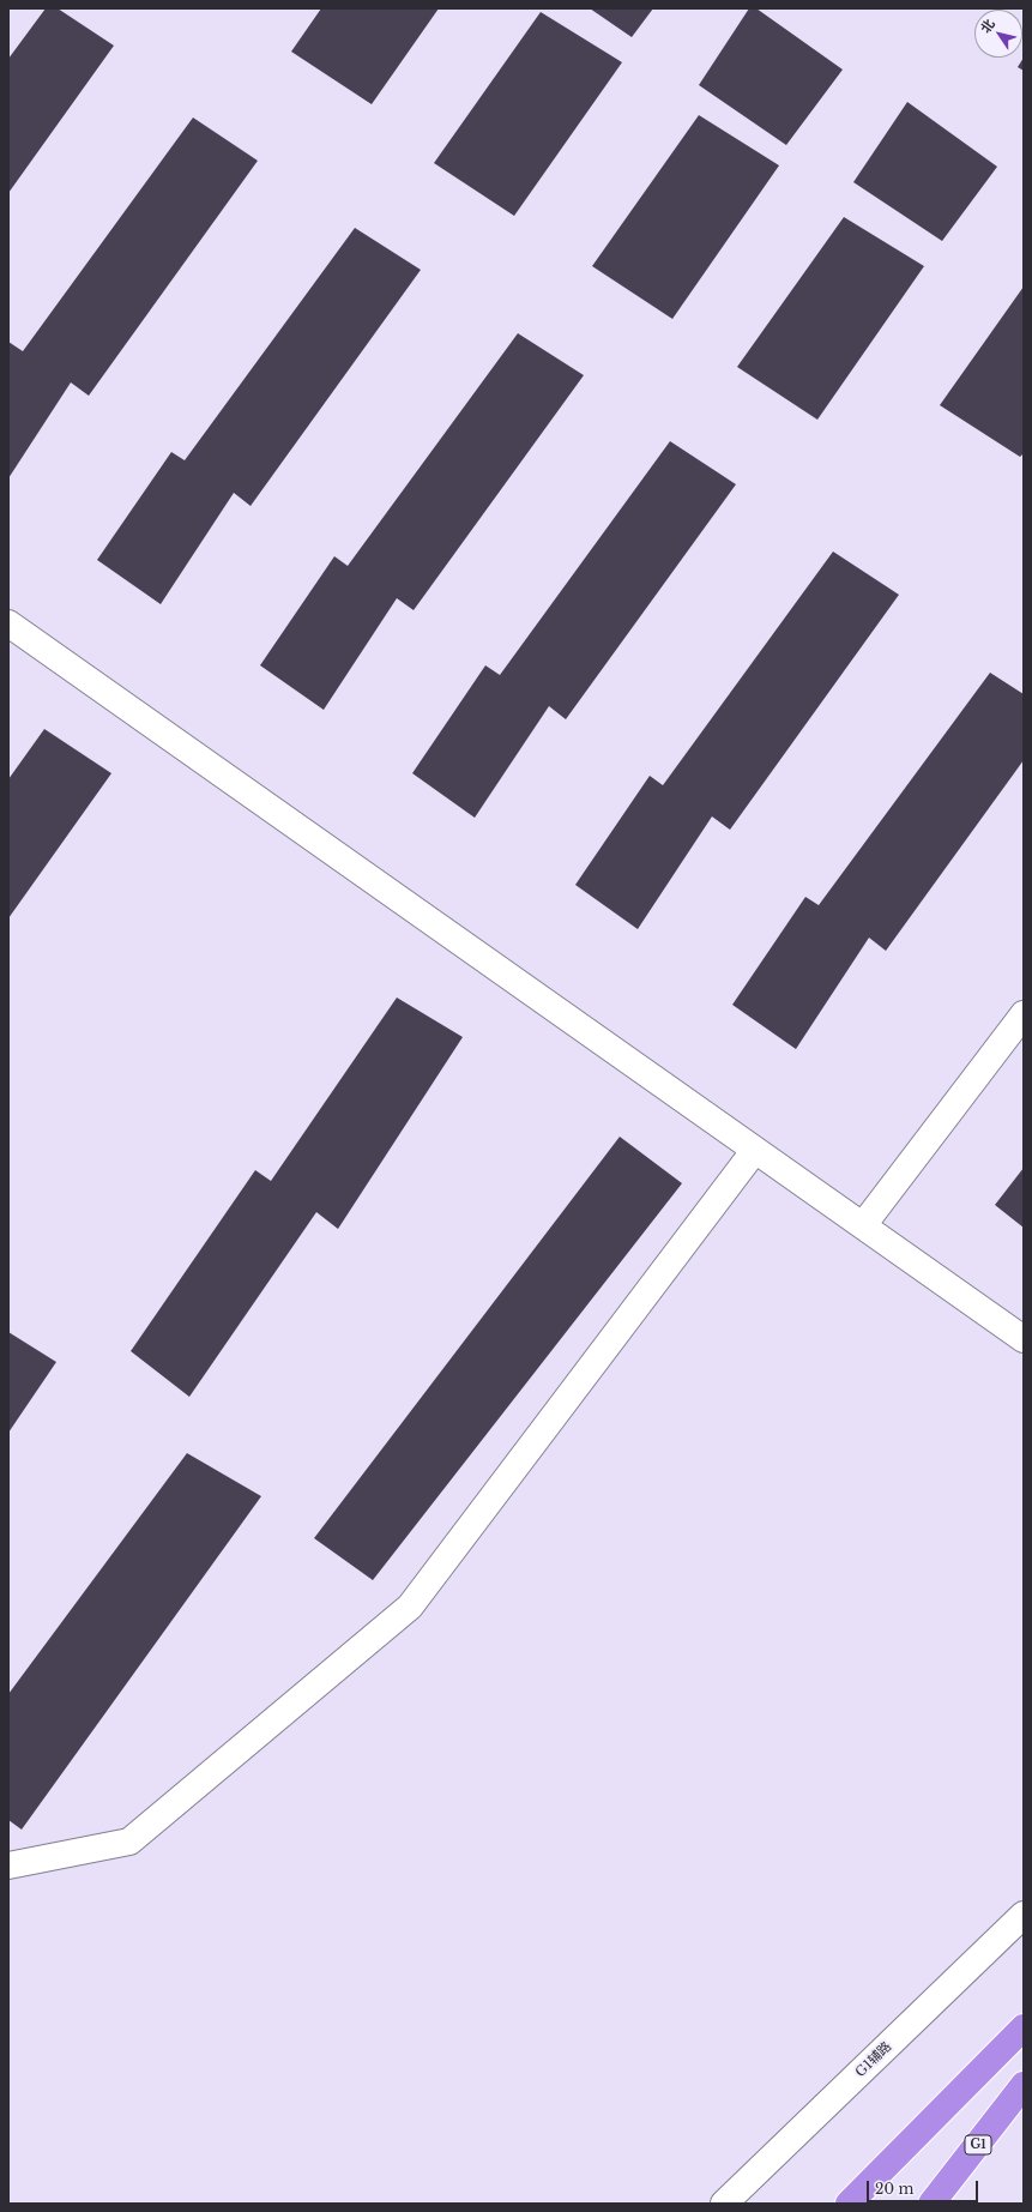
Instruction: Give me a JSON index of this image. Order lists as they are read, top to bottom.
{
  "streets": {
    "highway": ["G1"],
    "street": ["G1辅路"]
  },
  "scale_bar": "20 m",
  "north": "top left"
}
